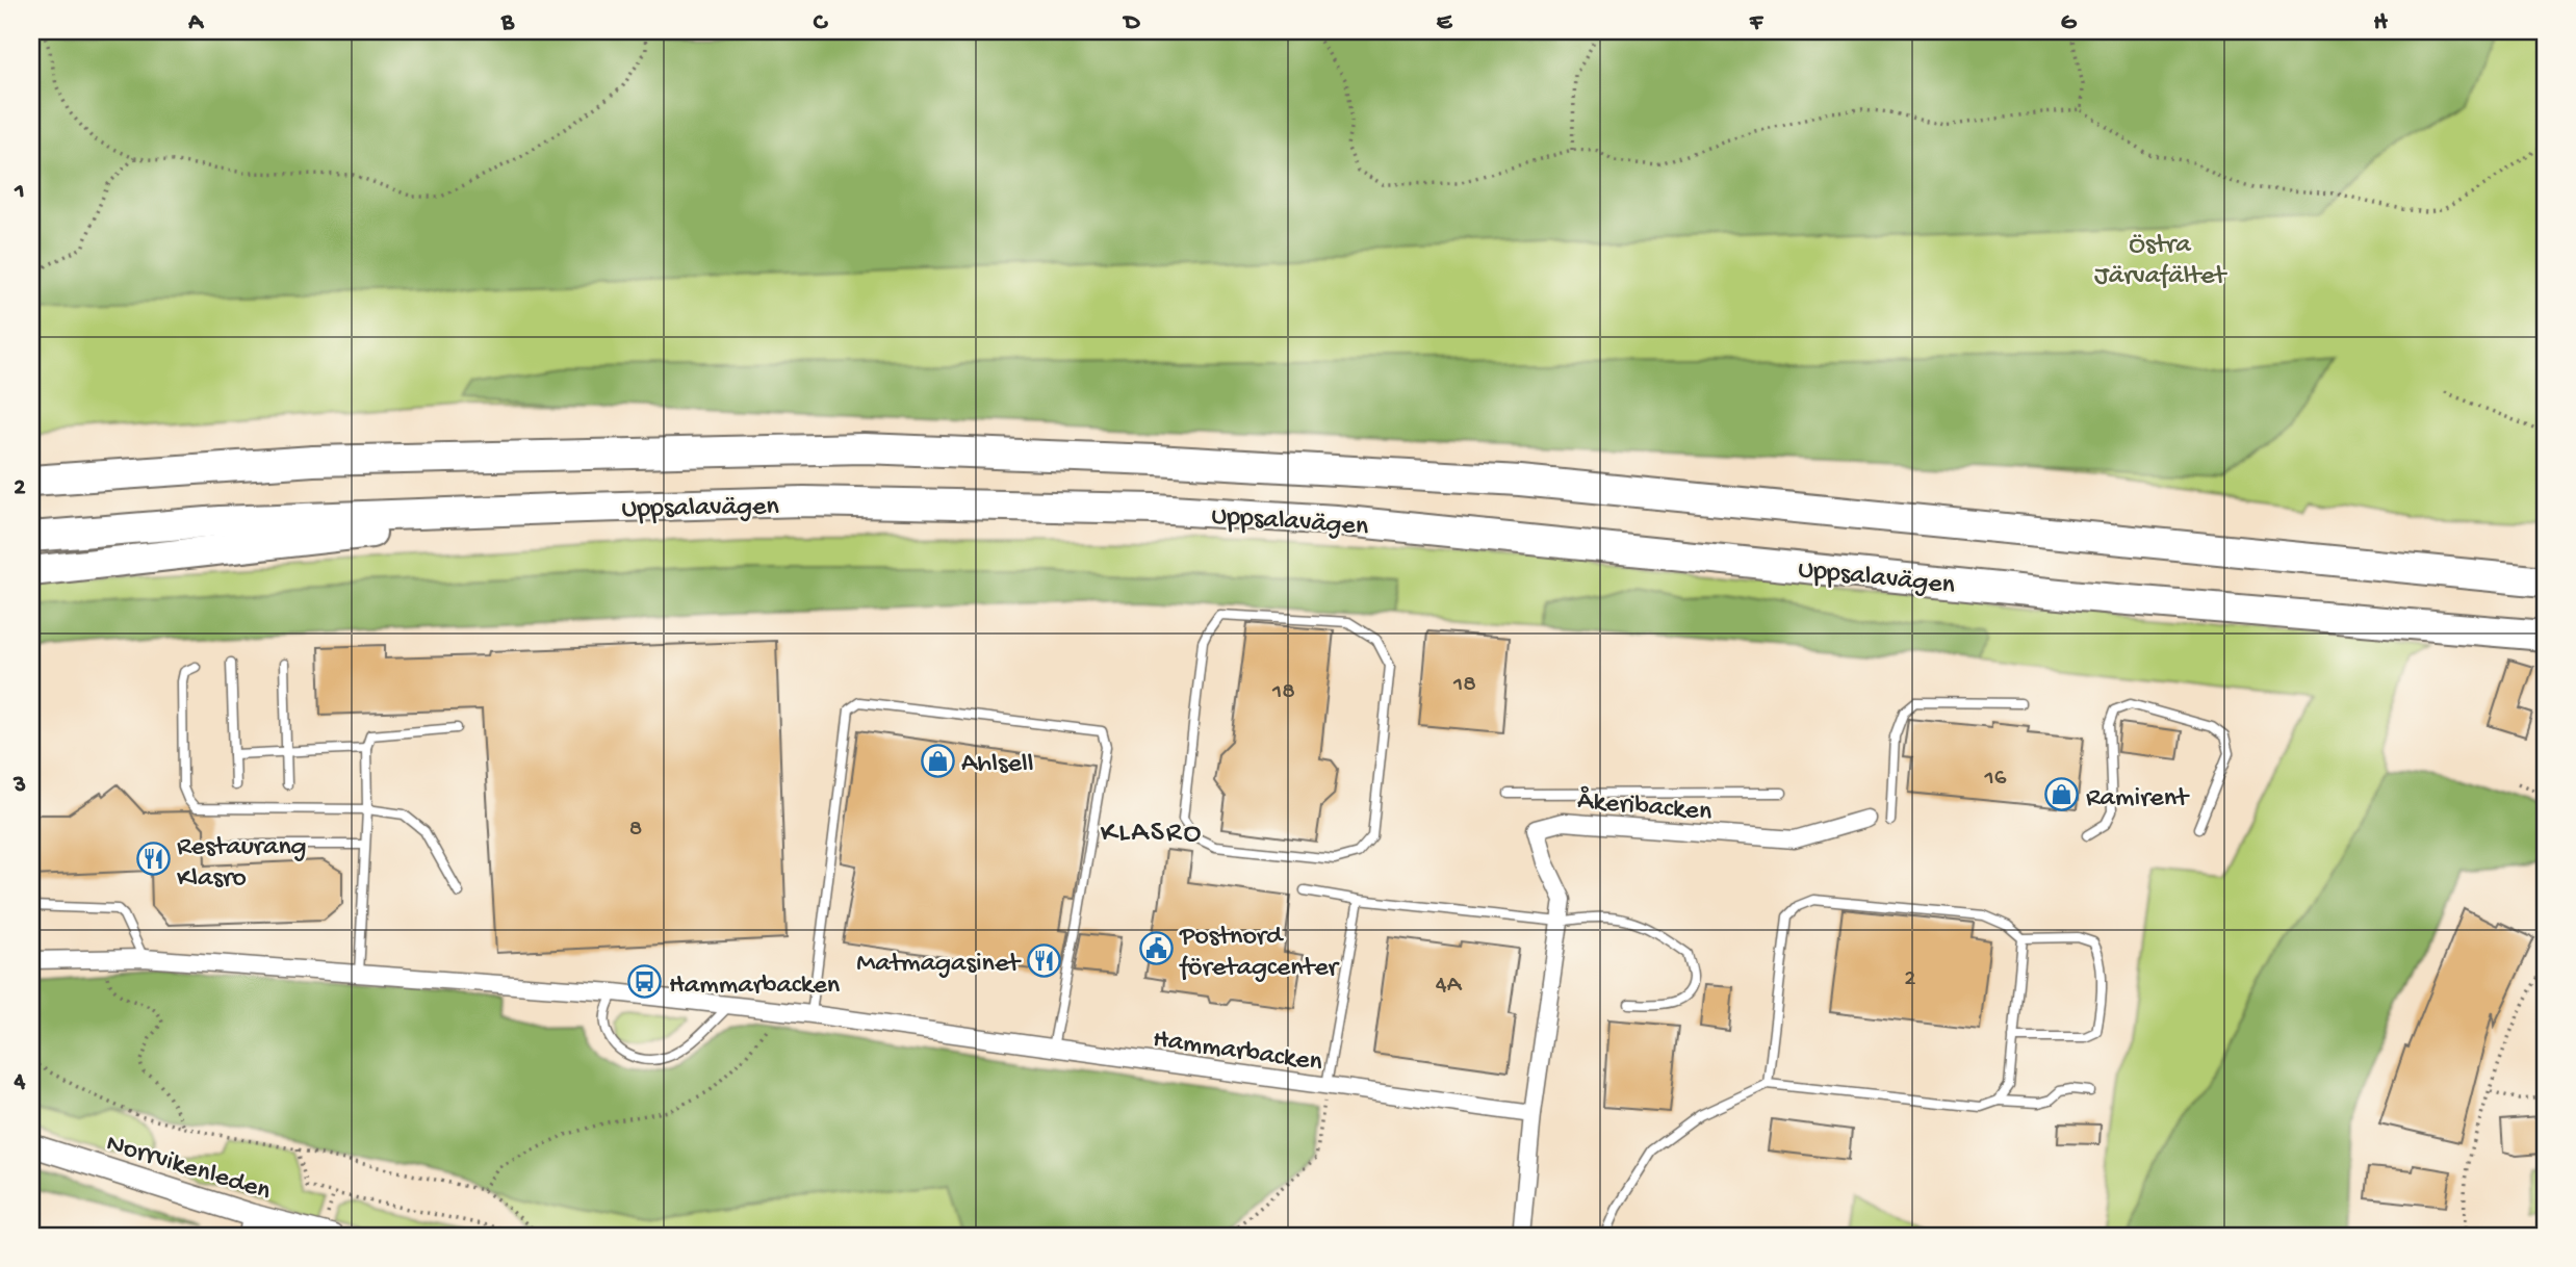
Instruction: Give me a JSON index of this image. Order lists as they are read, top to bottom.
{
  "streets": {
    "highway": ["Uppsalavägen"],
    "main road": ["Norrvikenleden"],
    "street": ["Åkeribacken", "Hammarbacken"]
  },
  "crossings": [
    ["Åkeribacken", "Hammarbacken"]
  ],
  "districts": ["KLASRO"],
  "parks": ["Östra Järvafältet"],
  "places": {
    "shop": ["Ahlsell", "Ramirent"],
    "restaurant": ["Restaurang Klasro", "Matmagasinet"],
    "public building": ["Postnord företagcenter"],
    "bus stop": ["Hammarbacken"]
  },
  "house_numbers": [
    "18",
    "18",
    "16",
    "8",
    "2",
    "4A"
  ],
  "grid": {
    "columns": [
      "A",
      "B",
      "C",
      "D",
      "E",
      "F",
      "G",
      "H"
    ],
    "rows": [
      "1",
      "2",
      "3",
      "4"
    ]
  }
}
